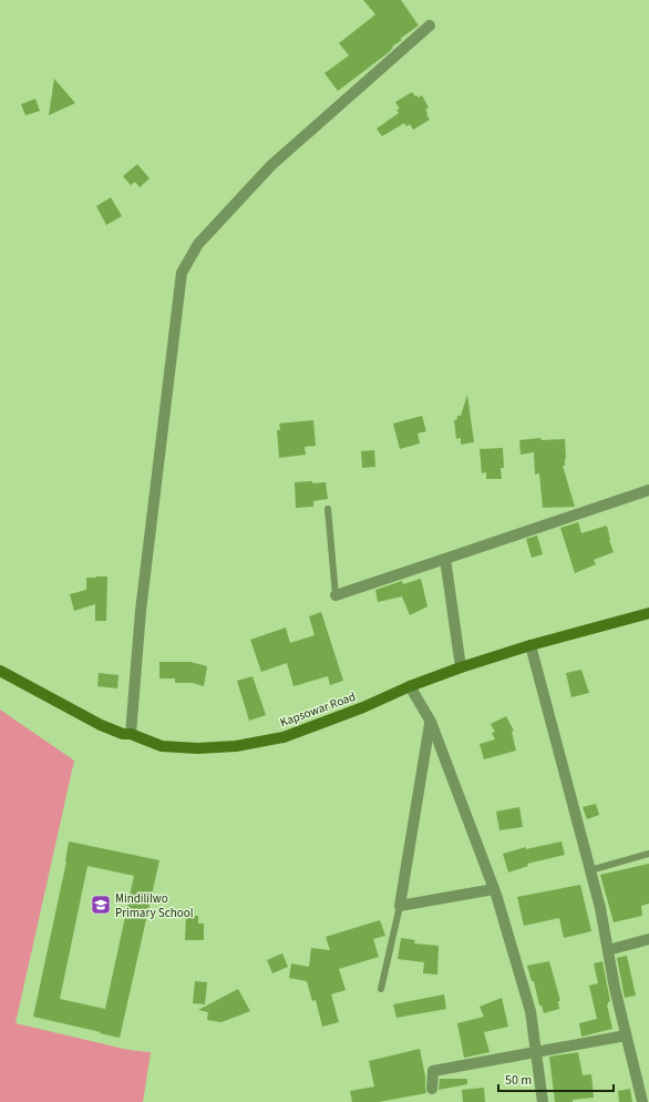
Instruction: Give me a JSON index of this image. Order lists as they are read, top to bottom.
{
  "streets": {
    "main road": ["Kapsowar Road"]
  },
  "places": {
    "school or university": ["Mindililwo Primary School"]
  },
  "scale_bar": "50 m"
}
